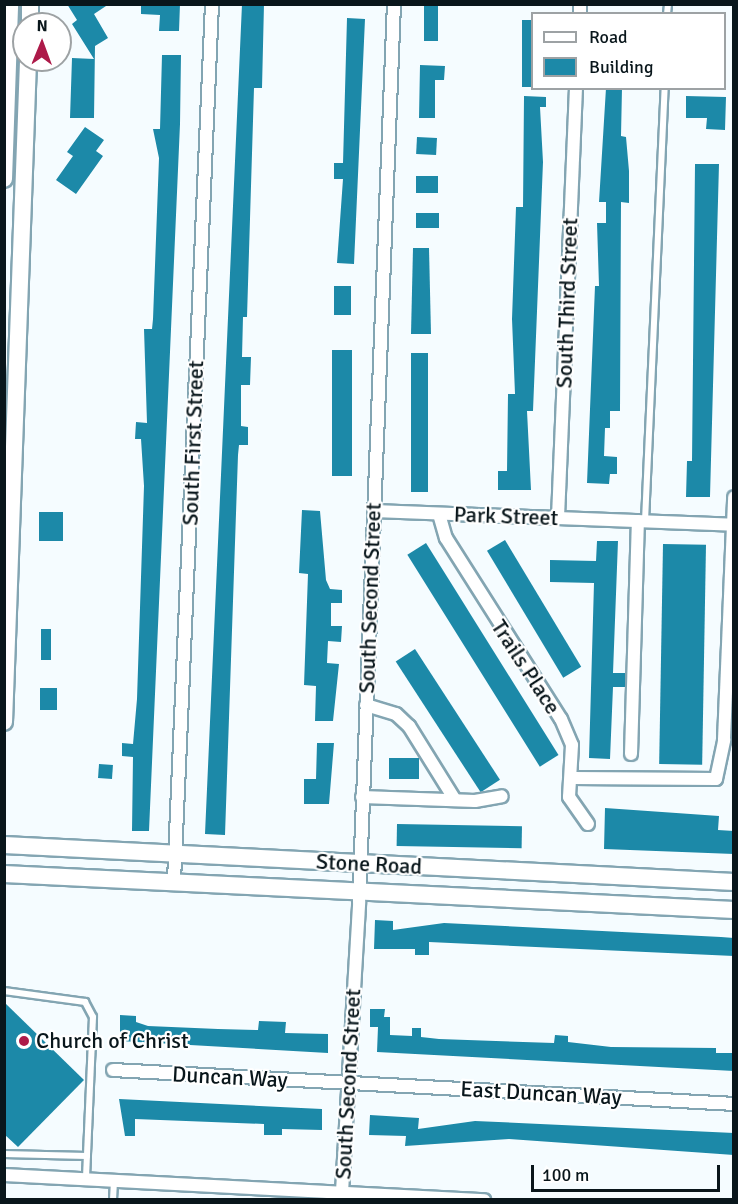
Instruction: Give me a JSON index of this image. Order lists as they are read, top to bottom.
{
  "streets": {
    "main road": ["Stone Road"],
    "street": [
      "South Third Street",
      "South First Street",
      "Park Street",
      "South Second Street",
      "Trails Place",
      "Duncan Way",
      "East Duncan Way"
    ]
  },
  "crossings": [
    ["South Third Street", "Park Street"],
    ["South First Street", "Stone Road"],
    ["Park Street", "South Second Street"],
    ["Park Street", "Trails Place"],
    ["South Second Street", "Stone Road"],
    ["South Second Street", "Duncan Way"],
    ["South Second Street", "East Duncan Way"],
    ["Duncan Way", "East Duncan Way"]
  ],
  "places": ["Church of Christ"],
  "legend": ["Road", "Building"],
  "scale_bar": "100 m",
  "north": "top"
}
